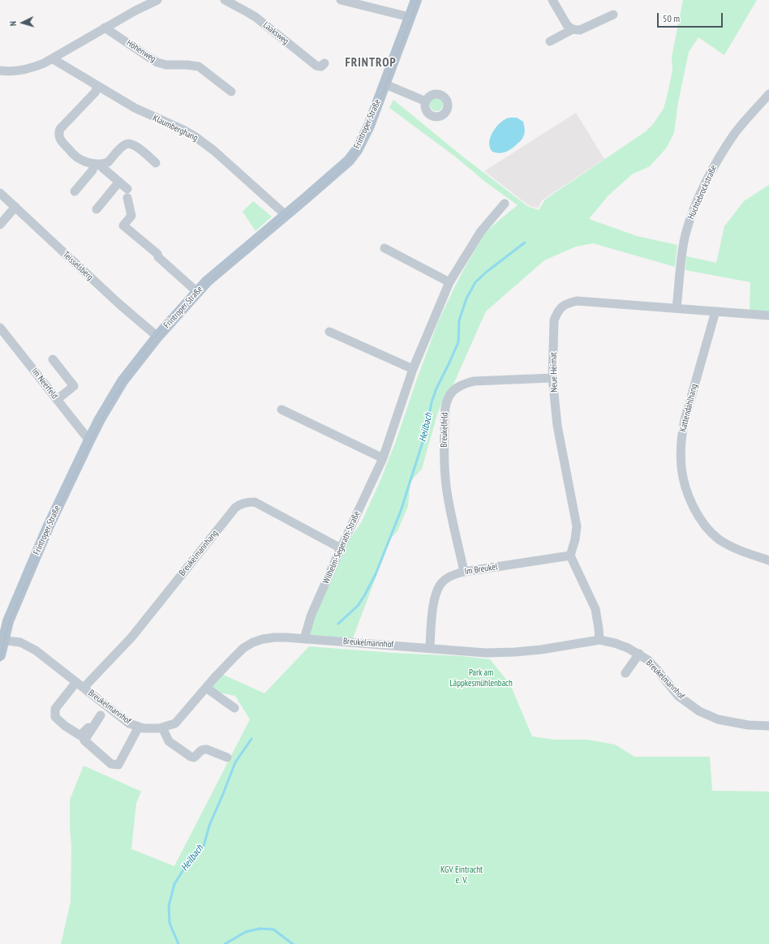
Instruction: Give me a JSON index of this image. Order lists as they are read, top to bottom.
{
  "streets": {
    "main road": ["Frintroper Straße"],
    "street": [
      "Laaksweg",
      "Höhenweg",
      "Klaumberghang",
      "Hüchtebrockstraße",
      "Teisselsberg",
      "Neue Heimat",
      "Im Neerfeld",
      "Kattendahlhang",
      "Breukelfeld",
      "Wilhelm-Segerath-Straße",
      "Breukelmannhang",
      "Im Breukel",
      "Breukelmannhof"
    ]
  },
  "crossings": [
    ["Frintroper Straße", "Klaumberghang"],
    ["Frintroper Straße", "Teisselsberg"],
    ["Frintroper Straße", "Im Neerfeld"],
    ["Frintroper Straße", "Breukelmannhof"],
    ["Hüchtebrockstraße", "Neue Heimat"],
    ["Neue Heimat", "Kattendahlhang"],
    ["Neue Heimat", "Breukelfeld"],
    ["Neue Heimat", "Im Breukel"],
    ["Breukelfeld", "Im Breukel"],
    ["Wilhelm-Segerath-Straße", "Breukelmannhang"],
    ["Wilhelm-Segerath-Straße", "Breukelmannhof"],
    ["Breukelmannhang", "Breukelmannhof"],
    ["Im Breukel", "Breukelmannhof"]
  ],
  "districts": ["FRINTROP"],
  "water": ["Heilbach"],
  "parks": ["Park am Läppkesmühlenbach", "KGV Eintracht e. V."],
  "scale_bar": "50 m",
  "north": "left"
}
